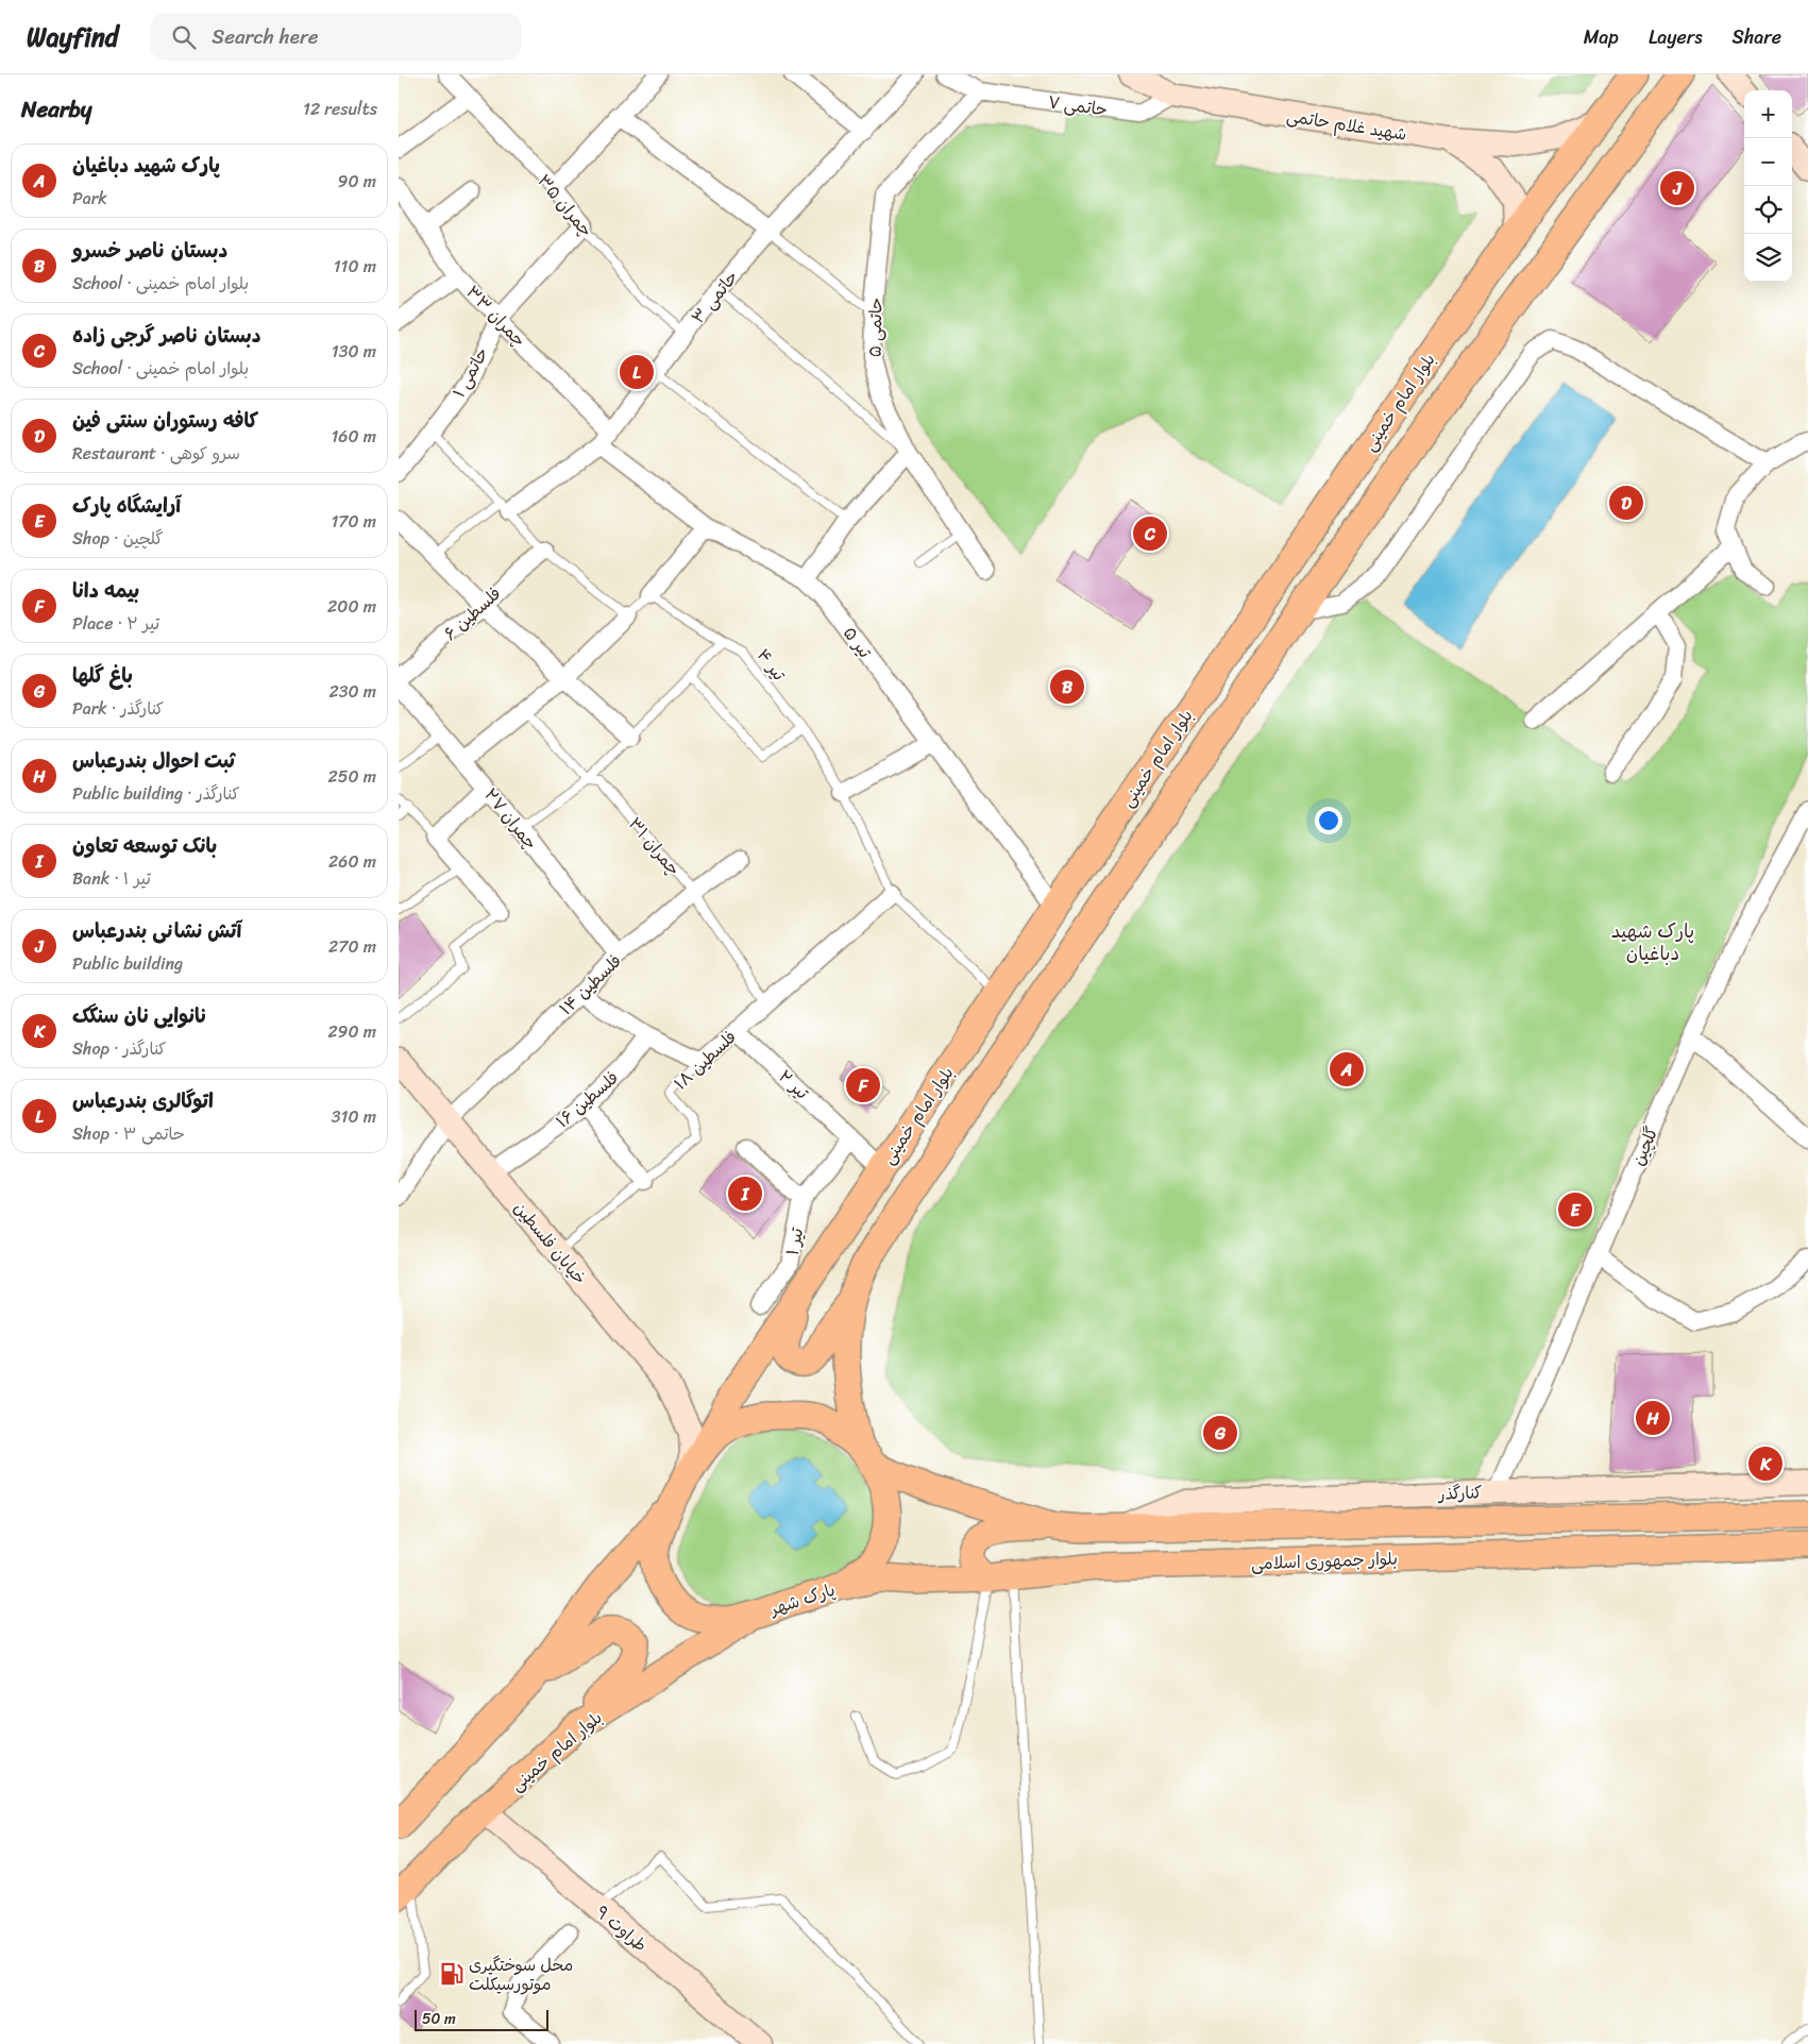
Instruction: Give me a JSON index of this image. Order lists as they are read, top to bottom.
{
  "streets": {
    "main road": ["بلوار امام خمینی", "بلوار جمهوری اسلامی", "پارک شهر"],
    "street": [
      "حاتمی ۷",
      "شهید غلام حاتمی",
      "چمران ۳۵",
      "حاتمی ۳",
      "چمران ۳۳",
      "حاتمی ۵",
      "حاتمی ۱",
      "فلسطین ۶",
      "تیر ۵",
      "چمران ۲۷",
      "فلسطین ۱۴",
      "فلسطین ۱۸",
      "تیر ۲",
      "فلسطین ۱۶",
      "گلچین",
      "تیر ۱",
      "خیابان فلسطین",
      "کنارگذر",
      "طراوت ۹"
    ],
    "lane": ["تیر ۴", "چمران ۳۱"]
  },
  "crossings": [
    ["حاتمی ۷", "شهید غلام حاتمی"],
    ["حاتمی ۷", "حاتمی ۵"],
    ["شهید غلام حاتمی", "بلوار امام خمینی"],
    ["چمران ۳۵", "حاتمی ۳"],
    ["چمران ۳۵", "حاتمی ۱"],
    ["حاتمی ۳", "چمران ۳۳"],
    ["حاتمی ۳", "تیر ۵"],
    ["چمران ۳۳", "حاتمی ۱"],
    ["بلوار امام خمینی", "تیر ۵"],
    ["بلوار امام خمینی", "تیر ۴"],
    ["بلوار امام خمینی", "تیر ۲"],
    ["بلوار امام خمینی", "خیابان فلسطین"],
    ["بلوار امام خمینی", "پارک شهر"],
    ["بلوار امام خمینی", "طراوت ۹"],
    ["تیر ۴", "فلسطین ۱۸"],
    ["چمران ۲۷", "فلسطین ۱۴"],
    ["چمران ۳۱", "فلسطین ۱۴"],
    ["چمران ۳۱", "فلسطین ۱۸"],
    ["فلسطین ۱۴", "خیابان فلسطین"],
    ["فلسطین ۱۸", "تیر ۲"],
    ["فلسطین ۱۸", "خیابان فلسطین"],
    ["تیر ۲", "تیر ۱"],
    ["فلسطین ۱۶", "خیابان فلسطین"],
    ["گلچین", "کنارگذر"],
    ["خیابان فلسطین", "پارک شهر"],
    ["کنارگذر", "بلوار جمهوری اسلامی"],
    ["بلوار جمهوری اسلامی", "پارک شهر"]
  ],
  "districts": ["پارک شهید دباغیان"],
  "places": {
    "fuel station": ["محل سوختگیری موتورسیکلت"]
  },
  "scale_bar": "50 m",
  "page": {
    "header": "Wayfind",
    "search": "Search here",
    "nav": ["Map", "Layers", "Share"],
    "heading": ["Nearby", "12 results"],
    "map_buttons": ["+", "−"],
    "list": [
      {
        "mark": "A",
        "name": "پارک شهید دباغیان",
        "note": "Park",
        "value": "90 m"
      },
      {
        "mark": "B",
        "name": "دبستان ناصر خسرو",
        "note": "School · بلوار امام خمینی",
        "value": "110 m"
      },
      {
        "mark": "C",
        "name": "دبستان ناصر گرجی زاده",
        "note": "School · بلوار امام خمینی",
        "value": "130 m"
      },
      {
        "mark": "D",
        "name": "کافه رستوران سنتی فین",
        "note": "Restaurant · سرو کوهی",
        "value": "160 m"
      },
      {
        "mark": "E",
        "name": "آرایشگاه پارک",
        "note": "Shop · گلچین",
        "value": "170 m"
      },
      {
        "mark": "F",
        "name": "بیمه دانا",
        "note": "Place · تیر ۲",
        "value": "200 m"
      },
      {
        "mark": "G",
        "name": "باغ گلها",
        "note": "Park · کنارگذر",
        "value": "230 m"
      },
      {
        "mark": "H",
        "name": "ثبت احوال بندرعباس",
        "note": "Public building · کنارگذر",
        "value": "250 m"
      },
      {
        "mark": "I",
        "name": "بانک توسعه تعاون",
        "note": "Bank · تیر ۱",
        "value": "260 m"
      },
      {
        "mark": "J",
        "name": "آتش نشانی بندرعباس",
        "note": "Public building",
        "value": "270 m"
      },
      {
        "mark": "K",
        "name": "نانوایی نان سنگک",
        "note": "Shop · کنارگذر",
        "value": "290 m"
      },
      {
        "mark": "L",
        "name": "اتوگالری بندرعباس",
        "note": "Shop · حاتمی ۳",
        "value": "310 m"
      }
    ],
    "pins": [
      "J",
      "L",
      "D",
      "C",
      "B",
      "A",
      "F",
      "I",
      "E",
      "H",
      "G",
      "K"
    ],
    "scale": "50 m"
  }
}
